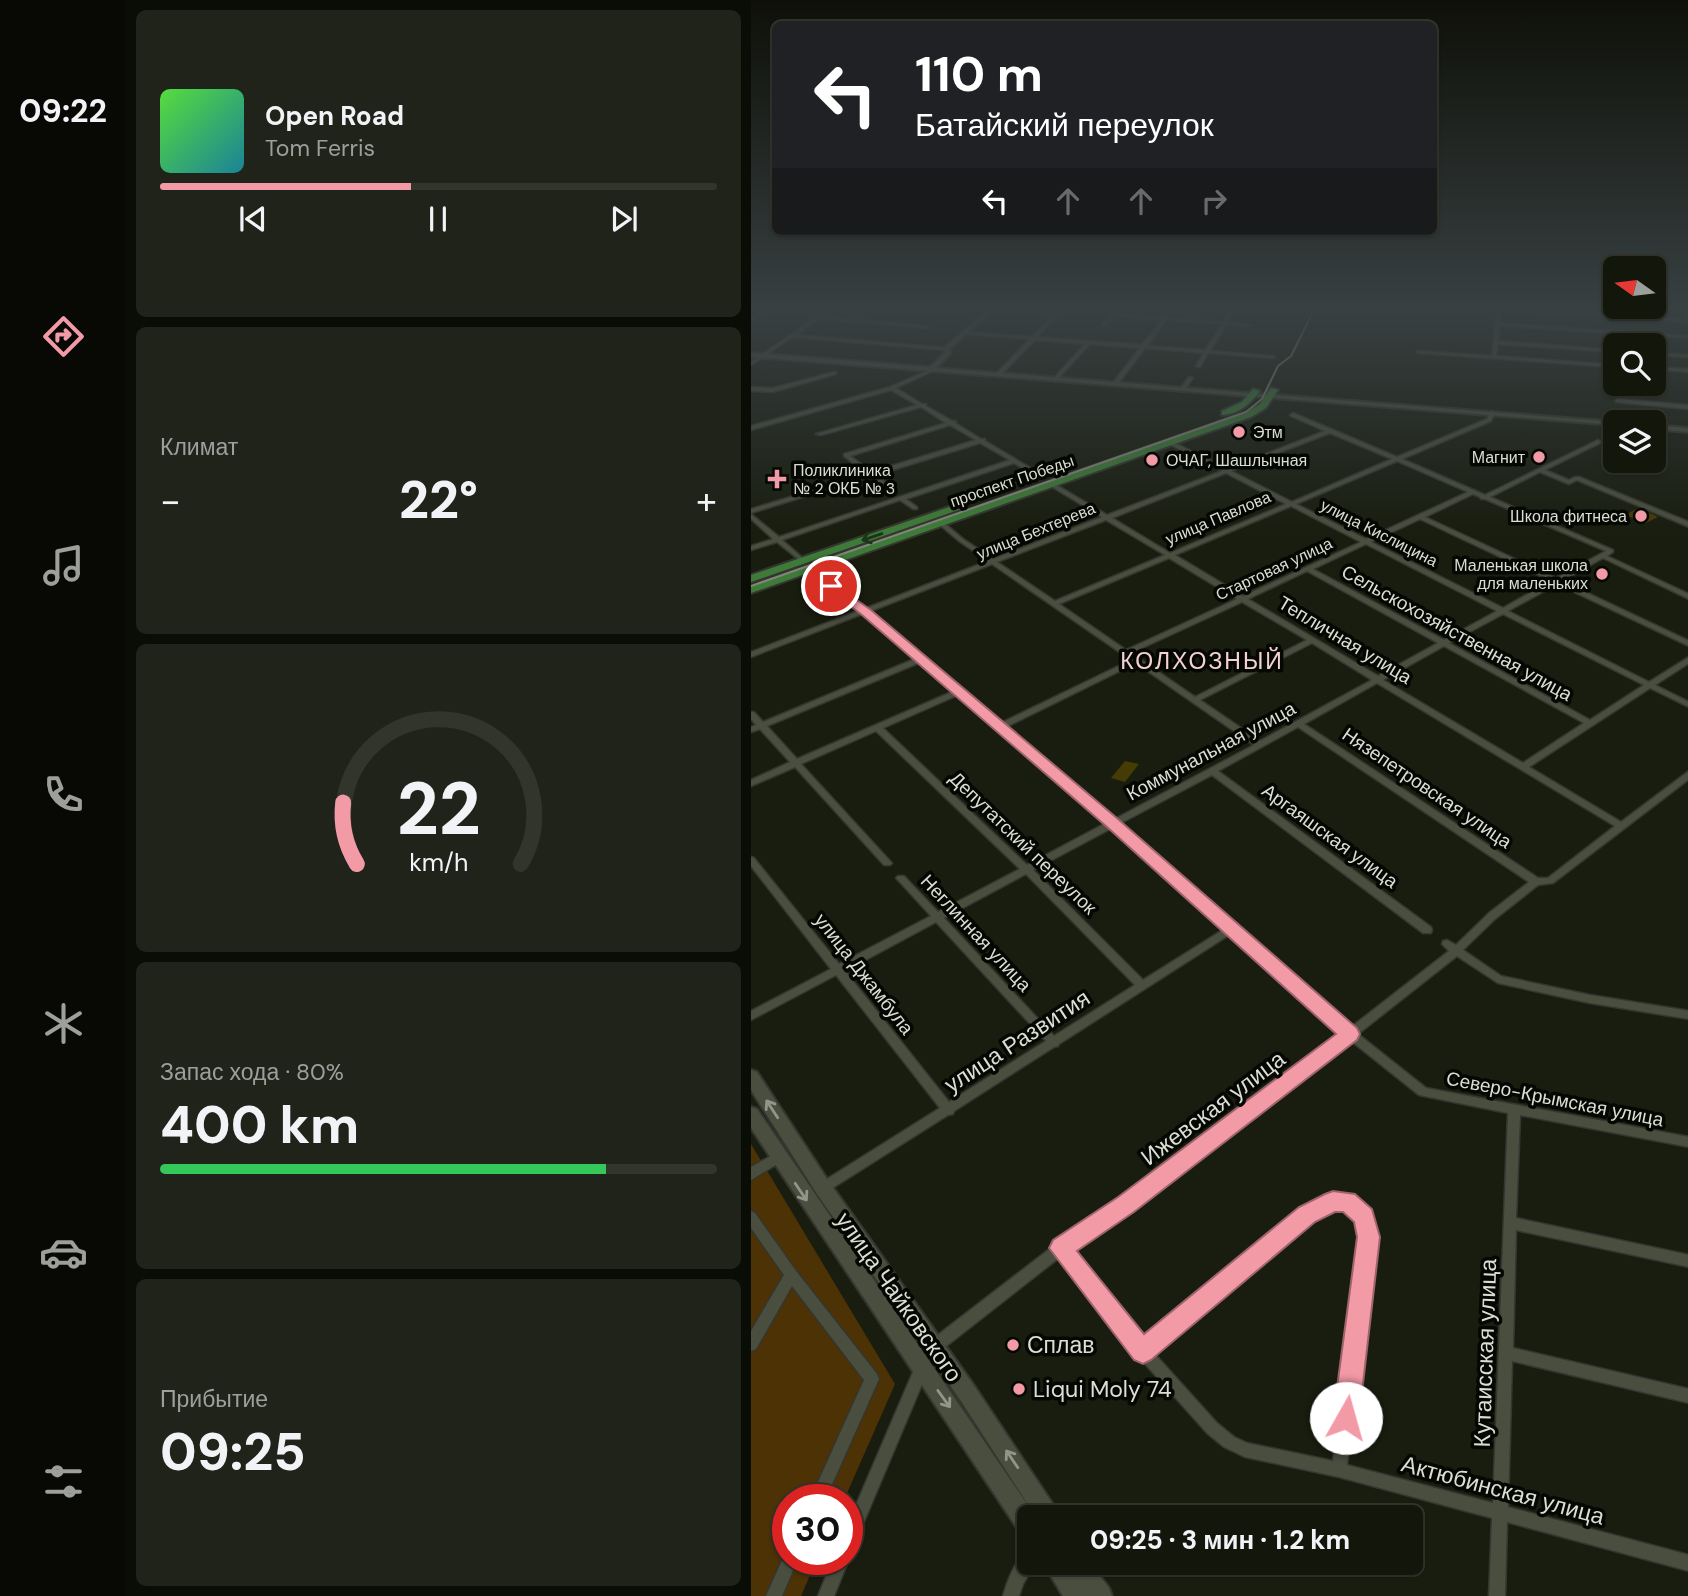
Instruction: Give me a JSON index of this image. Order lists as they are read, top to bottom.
{
  "streets": {
    "main road": ["проспект Победы", "Ижевская улица", "улица Чайковского"],
    "street": [
      "улица Павлова",
      "улица Бехтерева",
      "улица Кислицина",
      "Стартовая улица",
      "Сельскохозяйственная улица",
      "Тепличная улица",
      "Коммунальная улица",
      "Нязепетровская улица",
      "Аргаяшская улица",
      "Депутатский переулок",
      "Неглинная улица",
      "улица Джамбула",
      "улица Развития",
      "Северо-Крымская улица",
      "Кутаисская улица",
      "Актюбинская улица"
    ]
  },
  "crossings": [
    ["проспект Победы", "улица Кислицина"],
    ["проспект Победы", "Тепличная улица"],
    ["проспект Победы", "Северо-Крымская улица"],
    ["улица Павлова", "улица Кислицина"],
    ["улица Павлова", "Тепличная улица"],
    ["улица Бехтерева", "улица Кислицина"],
    ["улица Бехтерева", "Тепличная улица"],
    ["улица Бехтерева", "Северо-Крымская улица"],
    ["улица Кислицина", "Стартовая улица"],
    ["улица Кислицина", "Коммунальная улица"],
    ["Стартовая улица", "Сельскохозяйственная улица"],
    ["Стартовая улица", "Тепличная улица"],
    ["Сельскохозяйственная улица", "Коммунальная улица"],
    ["Тепличная улица", "Коммунальная улица"],
    ["Тепличная улица", "Ижевская улица"],
    ["Коммунальная улица", "Нязепетровская улица"],
    ["Коммунальная улица", "Аргаяшская улица"],
    ["Коммунальная улица", "Депутатский переулок"],
    ["Коммунальная улица", "Неглинная улица"],
    ["Коммунальная улица", "улица Джамбула"],
    ["Коммунальная улица", "Северо-Крымская улица"],
    ["Нязепетровская улица", "Ижевская улица"],
    ["Депутатский переулок", "улица Развития"],
    ["Неглинная улица", "улица Развития"],
    ["улица Джамбула", "улица Развития"],
    ["улица Развития", "Северо-Крымская улица"],
    ["улица Развития", "улица Чайковского"],
    ["Северо-Крымская улица", "Ижевская улица"],
    ["Северо-Крымская улица", "Кутаисская улица"],
    ["Ижевская улица", "улица Чайковского"],
    ["Ижевская улица", "Актюбинская улица"],
    ["Кутаисская улица", "Актюбинская улица"]
  ],
  "districts": ["КОЛХОЗНЫЙ"],
  "places": {
    "other": [
      "Этм",
      "Магнит",
      "ОЧАГ, Шашлычная",
      "Школа фитнеса",
      "Маленькая школа для маленьких",
      "Сплав",
      "Liqui Moly 74"
    ],
    "health": ["Поликлиника № 2 ОКБ № 3"]
  },
  "north": "left",
  "page": {
    "tabs": "09:22",
    "turn": ["110 m", "Батайский переулок"],
    "song": ["Open Road", "Tom Ferris"],
    "tile": [
      "Климат",
      ["Запас хода · 80%", "400 km"],
      ["Прибытие", "09:25"]
    ],
    "heat": ["−", "22°", "+"],
    "limit": "30",
    "trip": "09:25 · 3 мин · 1.2 km",
    "gauge": ["22", "km/h"]
  }
}
